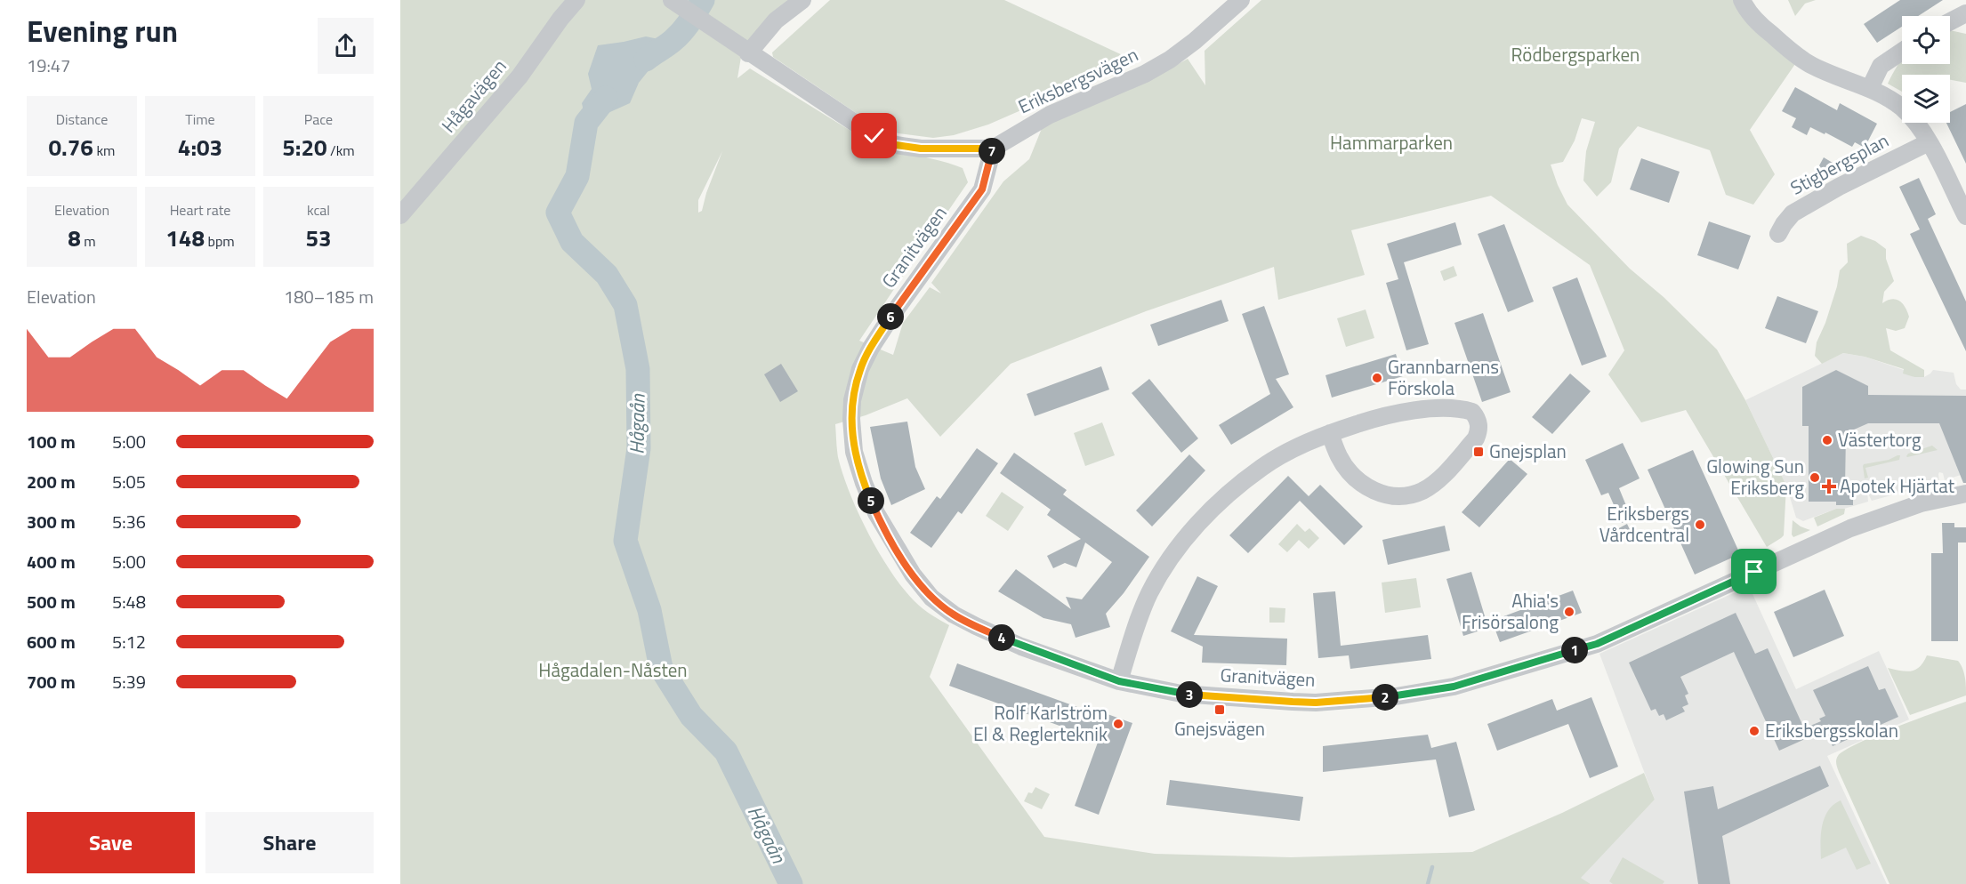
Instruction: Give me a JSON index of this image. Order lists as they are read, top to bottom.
{
  "streets": {
    "street": [
      "Eriksbergsvägen",
      "Hågavägen",
      "Stigbergsplan",
      "Granitvägen"
    ]
  },
  "crossings": [
    ["Eriksbergsvägen", "Granitvägen"]
  ],
  "water": ["Hågaån"],
  "parks": ["Rödbergsparken", "Hammarparken", "Hågadalen-Nåsten"],
  "places": {
    "other": [
      "Grannbarnens Förskola",
      "Västertorg",
      "Glowing Sun Eriksberg",
      "Eriksbergs Vårdcentral",
      "Ahia's Frisörsalong",
      "Rolf Karlström El & Reglerteknik",
      "Eriksbergsskolan"
    ],
    "transit": ["Gnejsplan", "Gnejsvägen"],
    "health": ["Apotek Hjärtat"]
  },
  "page": {
    "heading": ["Evening run", "19:47"],
    "stats": [
      ["Distance", "0.76 km"],
      ["Time", "4:03"],
      ["Pace", "5:20 /km"],
      ["Elevation", "8 m"],
      ["Heart rate", "148 bpm"],
      ["kcal", "53"]
    ],
    "pins": [
      "7",
      "6",
      "5",
      "4",
      "1",
      "3",
      "2"
    ],
    "chart": ["Elevation", "180–185 m"],
    "list": [
      {
        "name": "100 m",
        "note": "5:00"
      },
      {
        "name": "200 m",
        "note": "5:05"
      },
      {
        "name": "300 m",
        "note": "5:36"
      },
      {
        "name": "400 m",
        "note": "5:00"
      },
      {
        "name": "500 m",
        "note": "5:48"
      },
      {
        "name": "600 m",
        "note": "5:12"
      },
      {
        "name": "700 m",
        "note": "5:39"
      }
    ],
    "buttons": ["Save", "Share"]
  }
}
